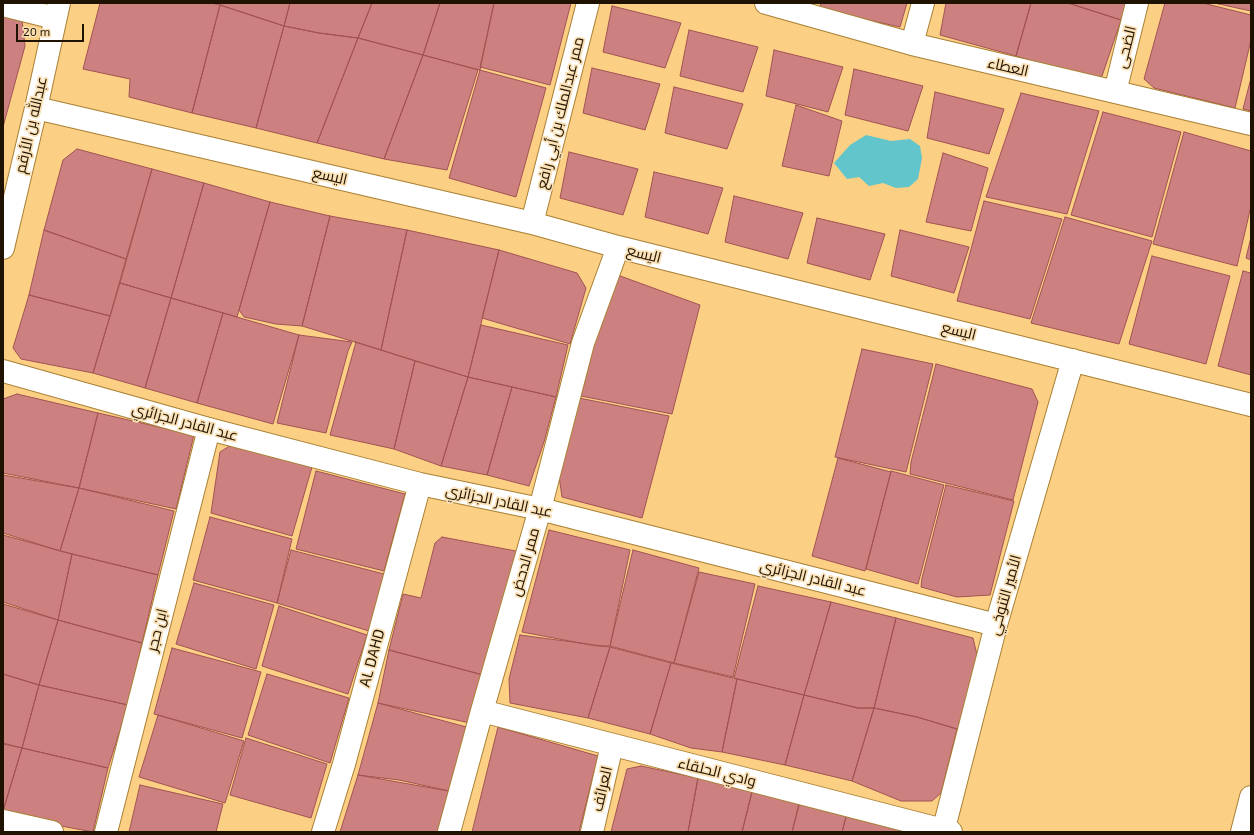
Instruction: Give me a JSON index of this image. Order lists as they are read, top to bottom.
{
  "streets": {
    "street": [
      "الضحى",
      "العطاء",
      "ممر عبدالملك بن أبي رافع",
      "عبدالله بن الأرقم",
      "اليسع",
      "عبد القادر الجزائري",
      "ممر الدحض",
      "الأمير التنوخي",
      "ابن حجر",
      "AL DAHD",
      "وادي الحلقاء",
      "العرائف"
    ]
  },
  "crossings": [
    ["الضحى", "العطاء"],
    ["ممر عبدالملك بن أبي رافع", "اليسع"],
    ["عبدالله بن الأرقم", "اليسع"],
    ["اليسع", "ممر الدحض"],
    ["اليسع", "الأمير التنوخي"],
    ["عبد القادر الجزائري", "ممر الدحض"],
    ["عبد القادر الجزائري", "الأمير التنوخي"],
    ["عبد القادر الجزائري", "ابن حجر"],
    ["عبد القادر الجزائري", "AL DAHD"],
    ["ممر الدحض", "وادي الحلقاء"],
    ["الأمير التنوخي", "وادي الحلقاء"],
    ["وادي الحلقاء", "العرائف"]
  ],
  "scale_bar": "20 m"
}
